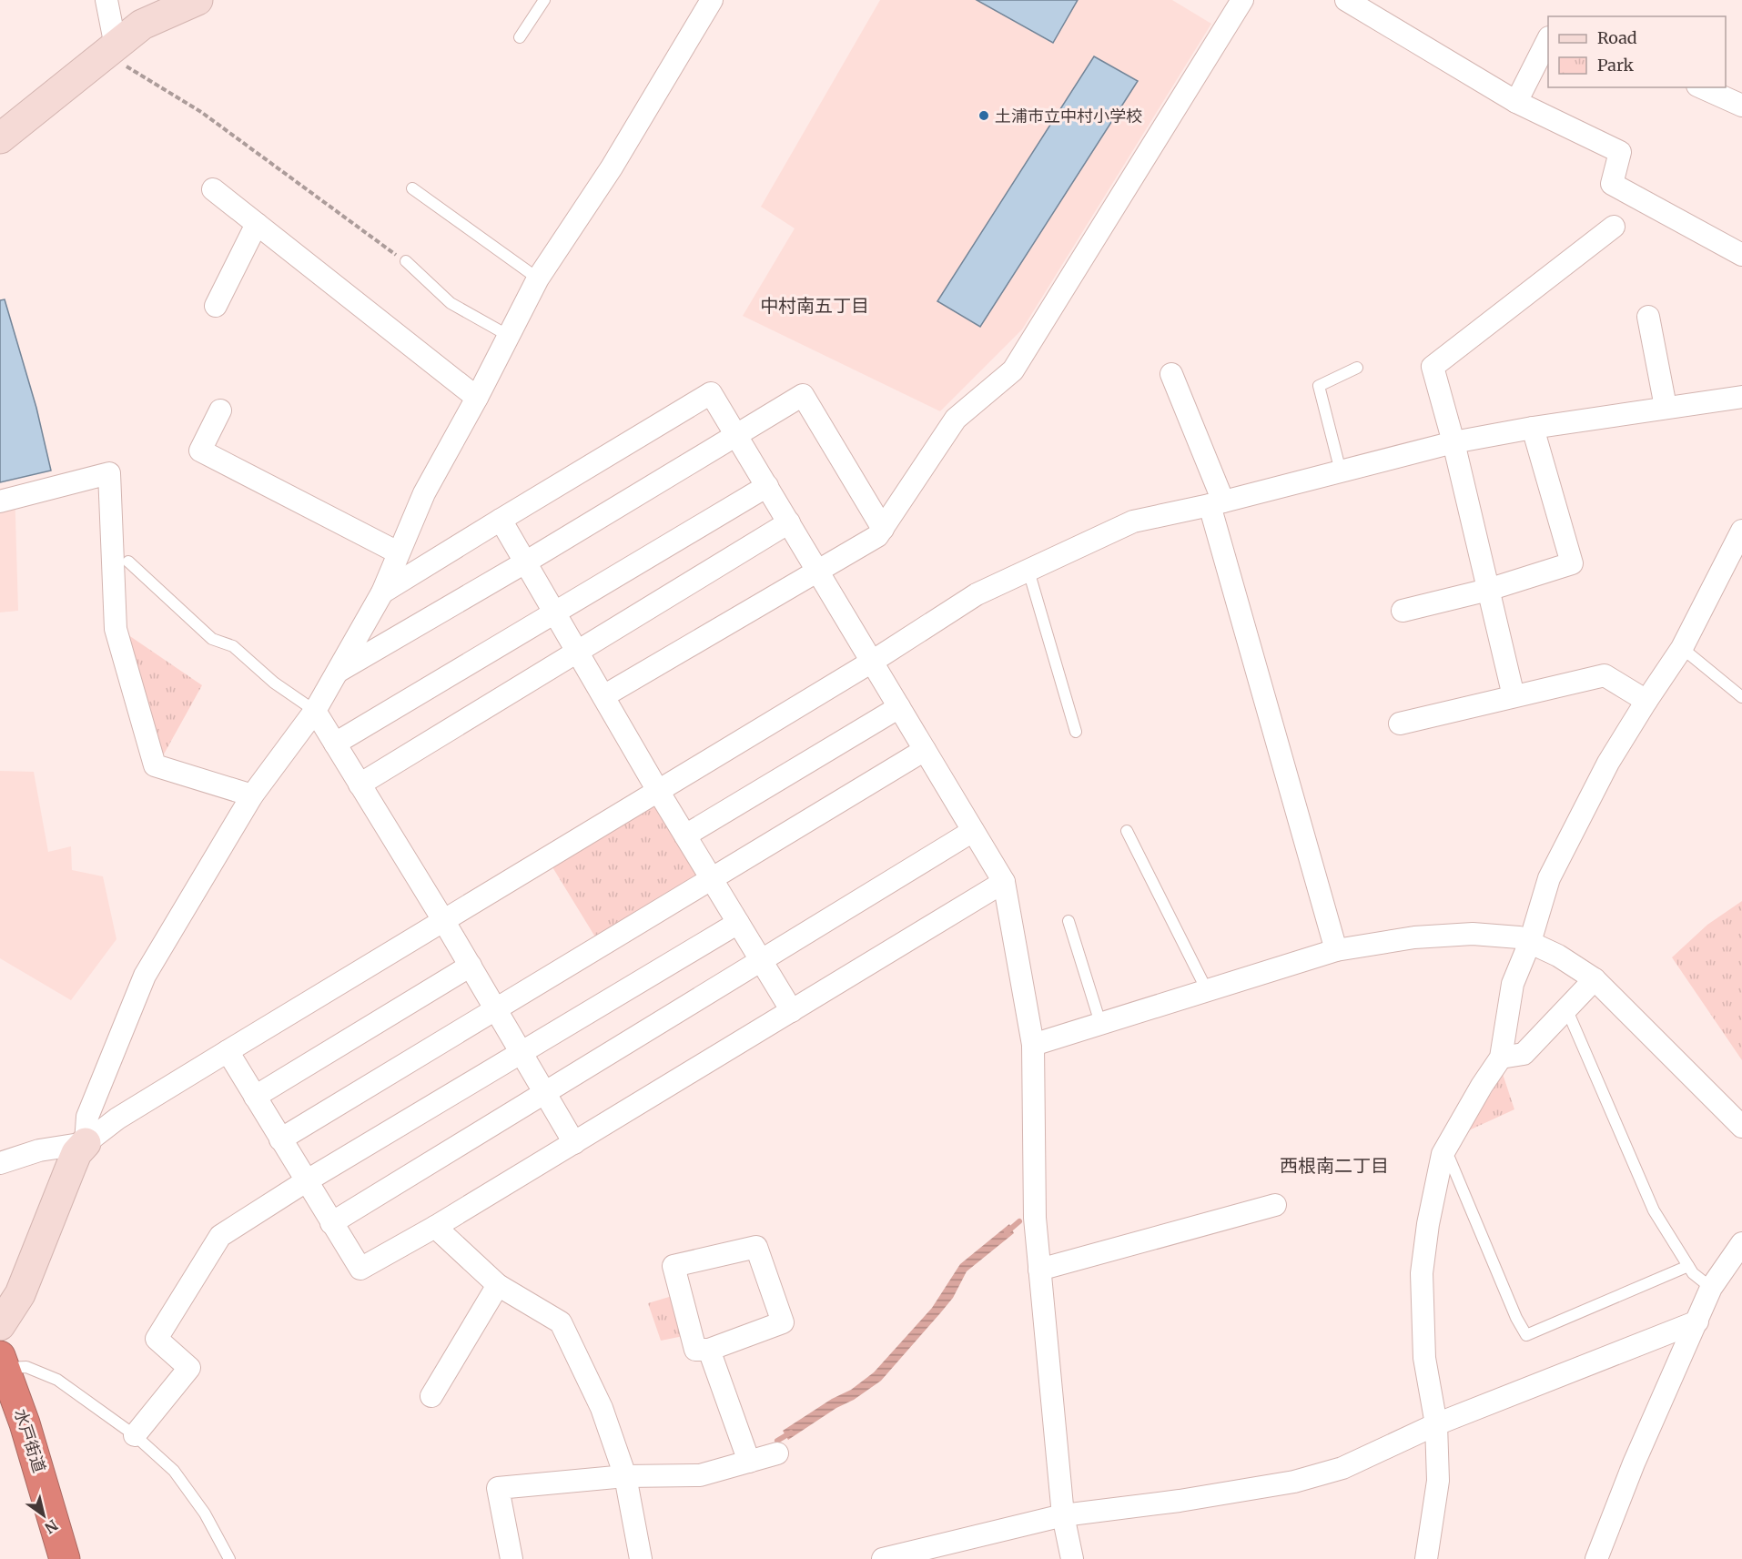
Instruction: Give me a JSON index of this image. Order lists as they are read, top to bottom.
{
  "streets": {
    "highway": ["水戸街道"]
  },
  "districts": ["中村南五丁目", "西根南二丁目"],
  "places": ["土浦市立中村小学校"],
  "legend": ["Road", "Park"],
  "north": "bottom right"
}
